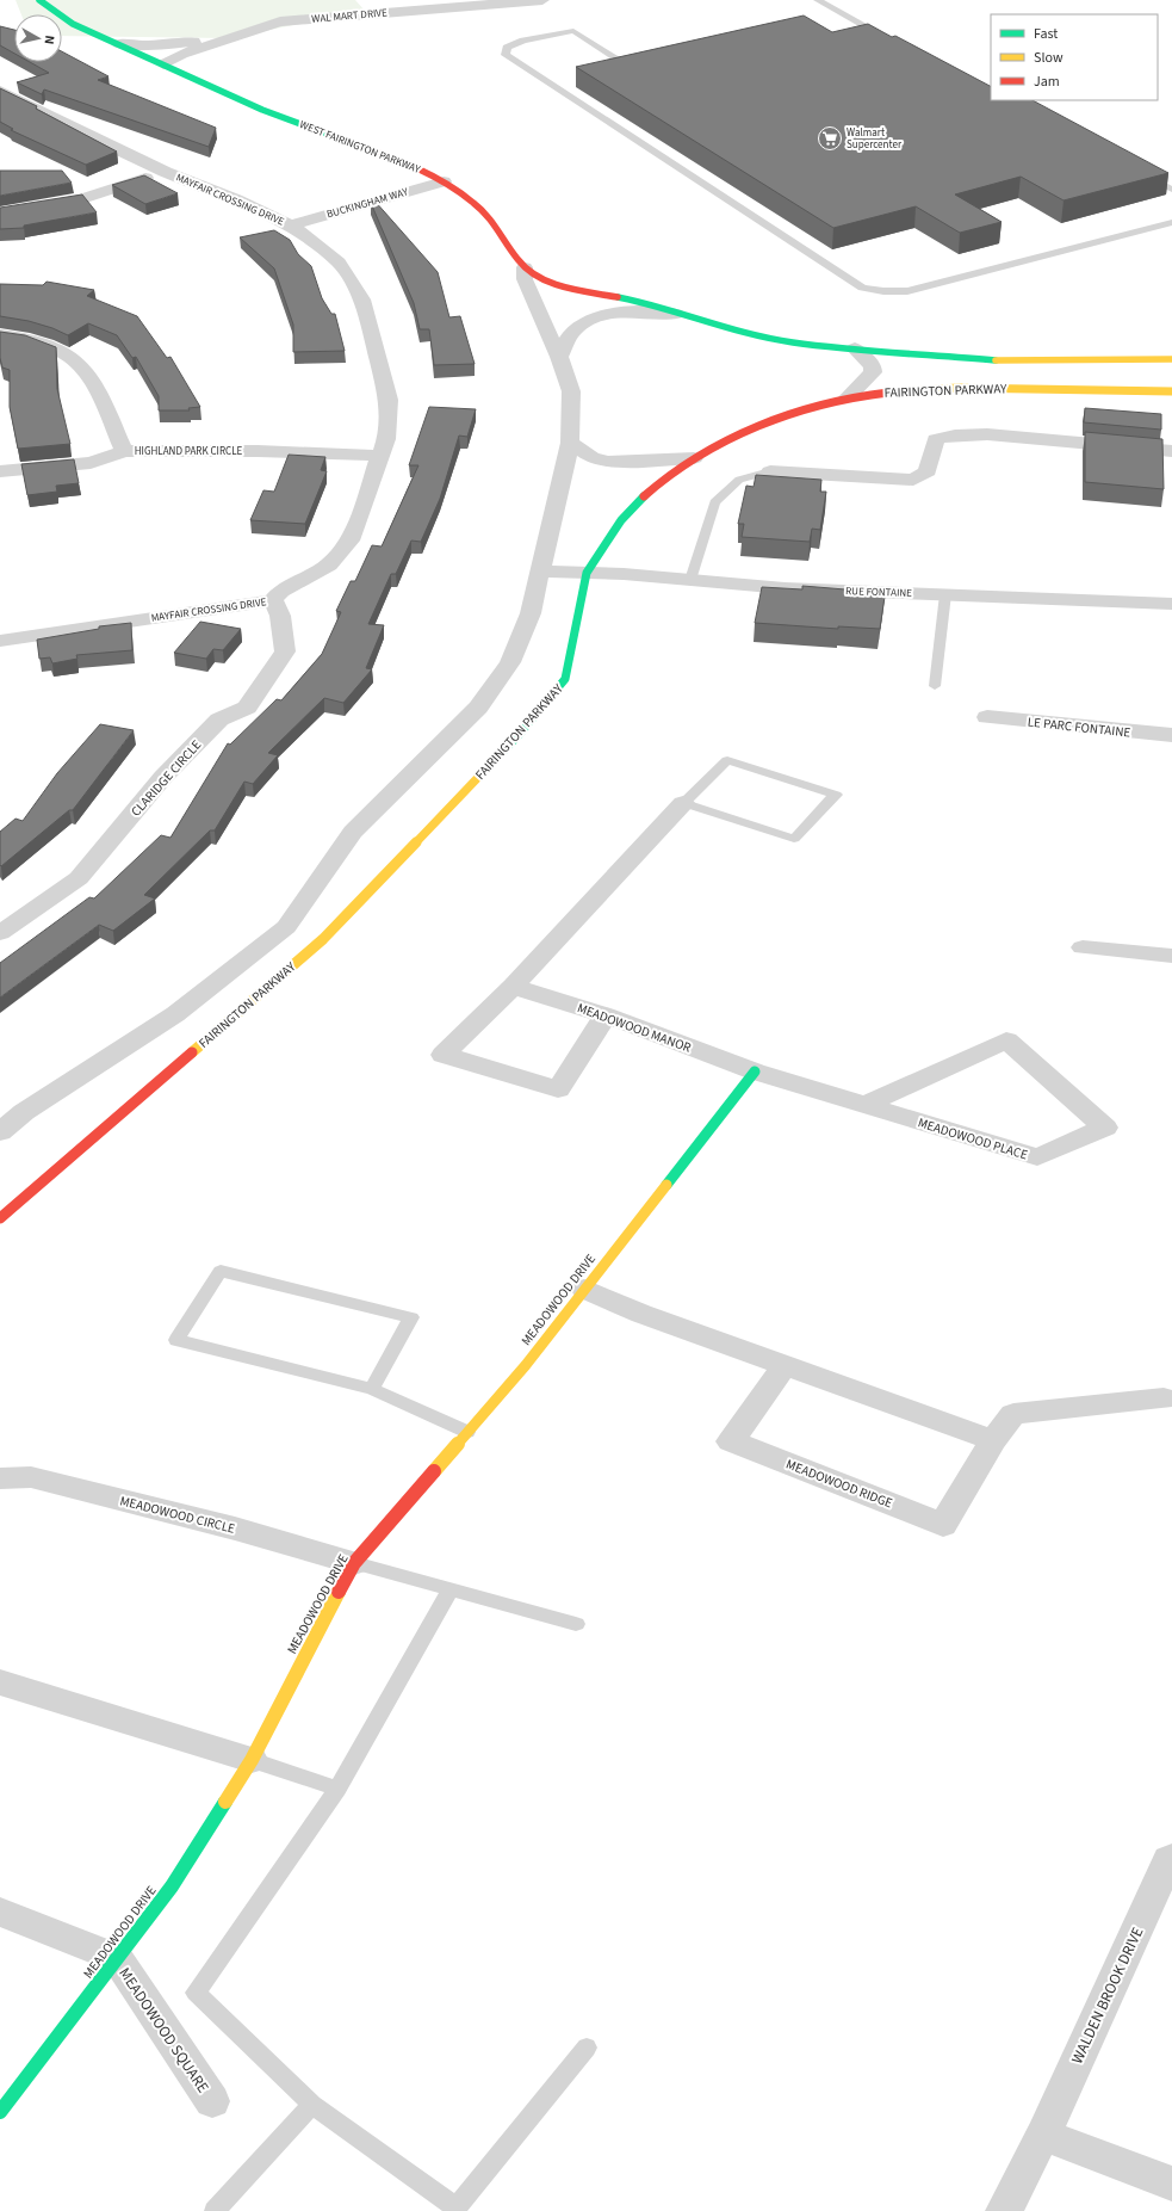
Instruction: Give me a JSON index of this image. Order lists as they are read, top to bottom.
{
  "streets": {
    "street": [
      "WAL MART DRIVE",
      "WEST FAIRINGTON PARKWAY",
      "MAYFAIR CROSSING DRIVE",
      "BUCKINGHAM WAY",
      "FAIRINGTON PARKWAY",
      "HIGHLAND PARK CIRCLE",
      "RUE FONTAINE",
      "LE PARC FONTAINE",
      "CLARIDGE CIRCLE",
      "MEADOWOOD MANOR",
      "MEADOWOOD PLACE",
      "MEADOWOOD DRIVE",
      "MEADOWOOD RIDGE",
      "MEADOWOOD CIRCLE",
      "WALDEN BROOK DRIVE",
      "MEADOWOOD SQUARE"
    ]
  },
  "crossings": [
    ["WAL MART DRIVE", "WEST FAIRINGTON PARKWAY"],
    ["WEST FAIRINGTON PARKWAY", "BUCKINGHAM WAY"],
    ["MAYFAIR CROSSING DRIVE", "BUCKINGHAM WAY"],
    ["MAYFAIR CROSSING DRIVE", "HIGHLAND PARK CIRCLE"],
    ["MAYFAIR CROSSING DRIVE", "CLARIDGE CIRCLE"],
    ["FAIRINGTON PARKWAY", "RUE FONTAINE"],
    ["MEADOWOOD MANOR", "MEADOWOOD PLACE"],
    ["MEADOWOOD MANOR", "MEADOWOOD DRIVE"],
    ["MEADOWOOD PLACE", "MEADOWOOD DRIVE"],
    ["MEADOWOOD DRIVE", "MEADOWOOD CIRCLE"],
    ["MEADOWOOD DRIVE", "MEADOWOOD SQUARE"]
  ],
  "places": {
    "supermarket": ["Walmart Supercenter"]
  },
  "legend": ["Fast", "Slow", "Jam"],
  "north": "right"
}
